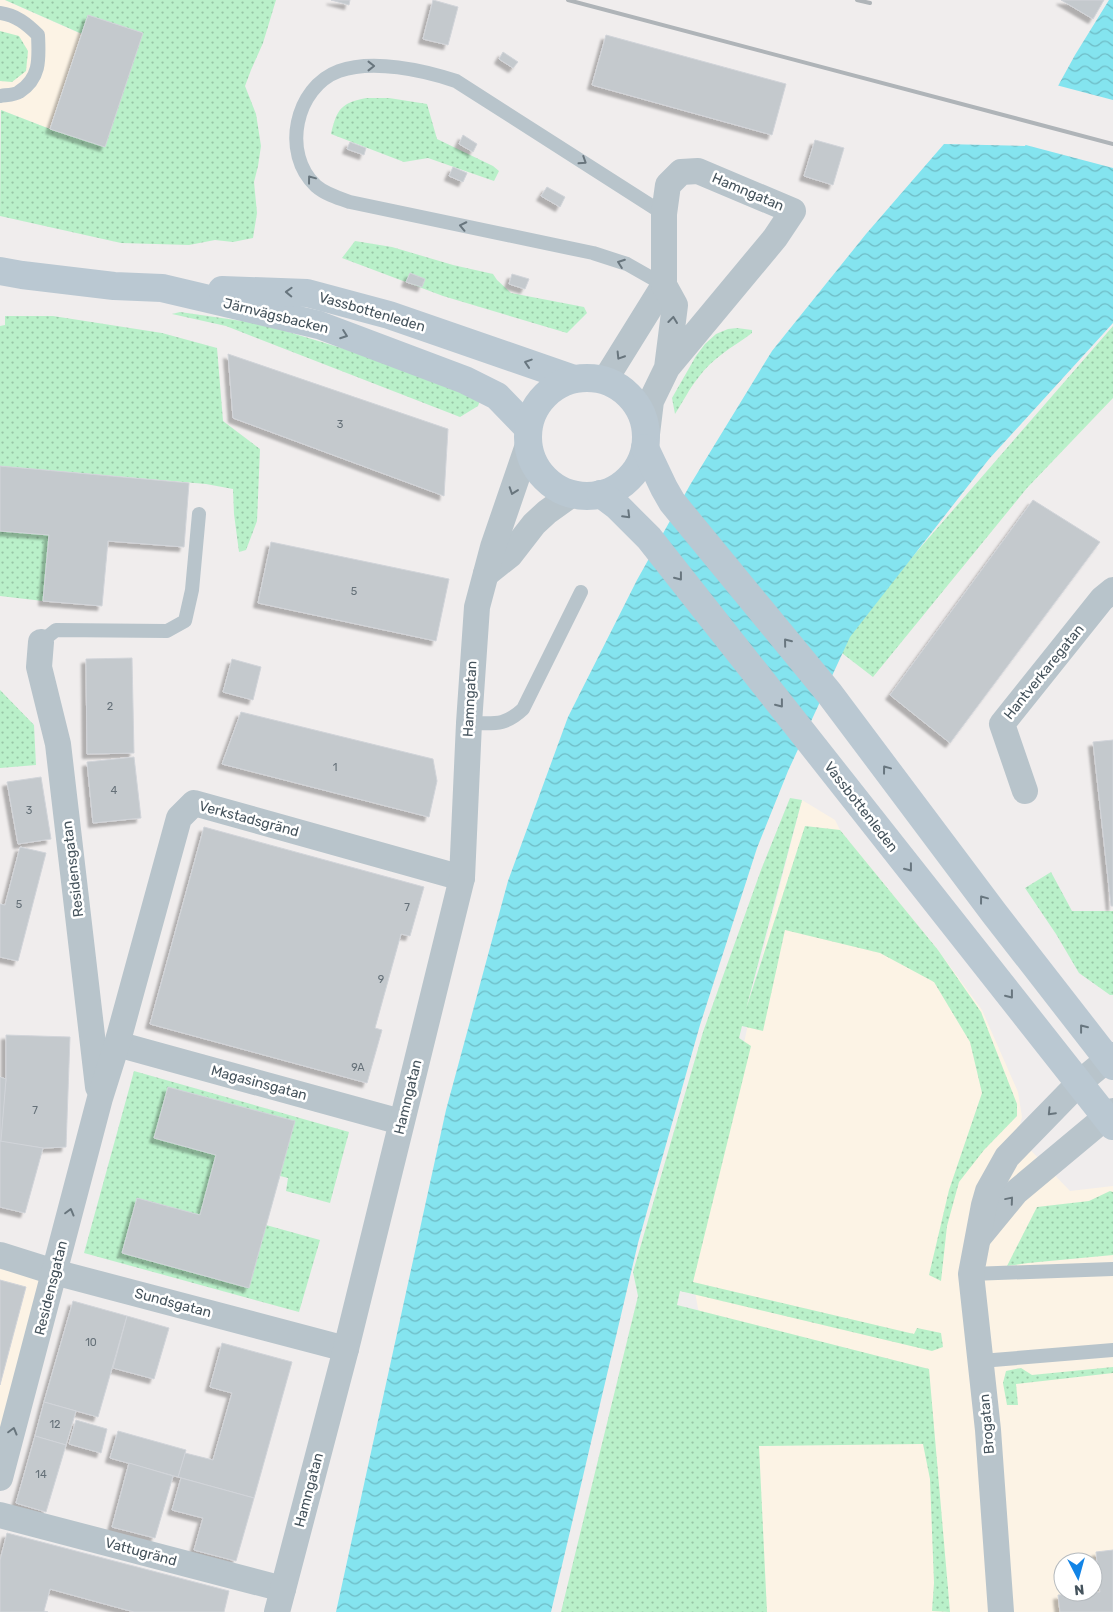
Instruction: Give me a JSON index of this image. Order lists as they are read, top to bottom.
{
  "streets": {
    "main road": ["Vassbottenleden", "Järnvägsbacken"],
    "street": [
      "Hamngatan",
      "Hantverkaregatan",
      "Verkstadsgränd",
      "Residensgatan",
      "Magasinsgatan",
      "Sundsgatan",
      "Brogatan",
      "Vattugränd"
    ]
  },
  "crossings": [
    ["Hamngatan", "Vassbottenleden"],
    ["Hamngatan", "Järnvägsbacken"],
    ["Hamngatan", "Verkstadsgränd"],
    ["Hamngatan", "Magasinsgatan"],
    ["Hamngatan", "Sundsgatan"],
    ["Hamngatan", "Vattugränd"],
    ["Vassbottenleden", "Järnvägsbacken"],
    ["Vassbottenleden", "Brogatan"],
    ["Verkstadsgränd", "Residensgatan"],
    ["Verkstadsgränd", "Magasinsgatan"],
    ["Residensgatan", "Magasinsgatan"],
    ["Residensgatan", "Sundsgatan"]
  ],
  "one_way": ["Järnvägsbacken", "Residensgatan"],
  "house_numbers": [
    "3",
    "5",
    "2",
    "1",
    "4",
    "3",
    "5",
    "7",
    "9",
    "9A",
    "7",
    "10",
    "12",
    "14"
  ],
  "north": "bottom"
}
